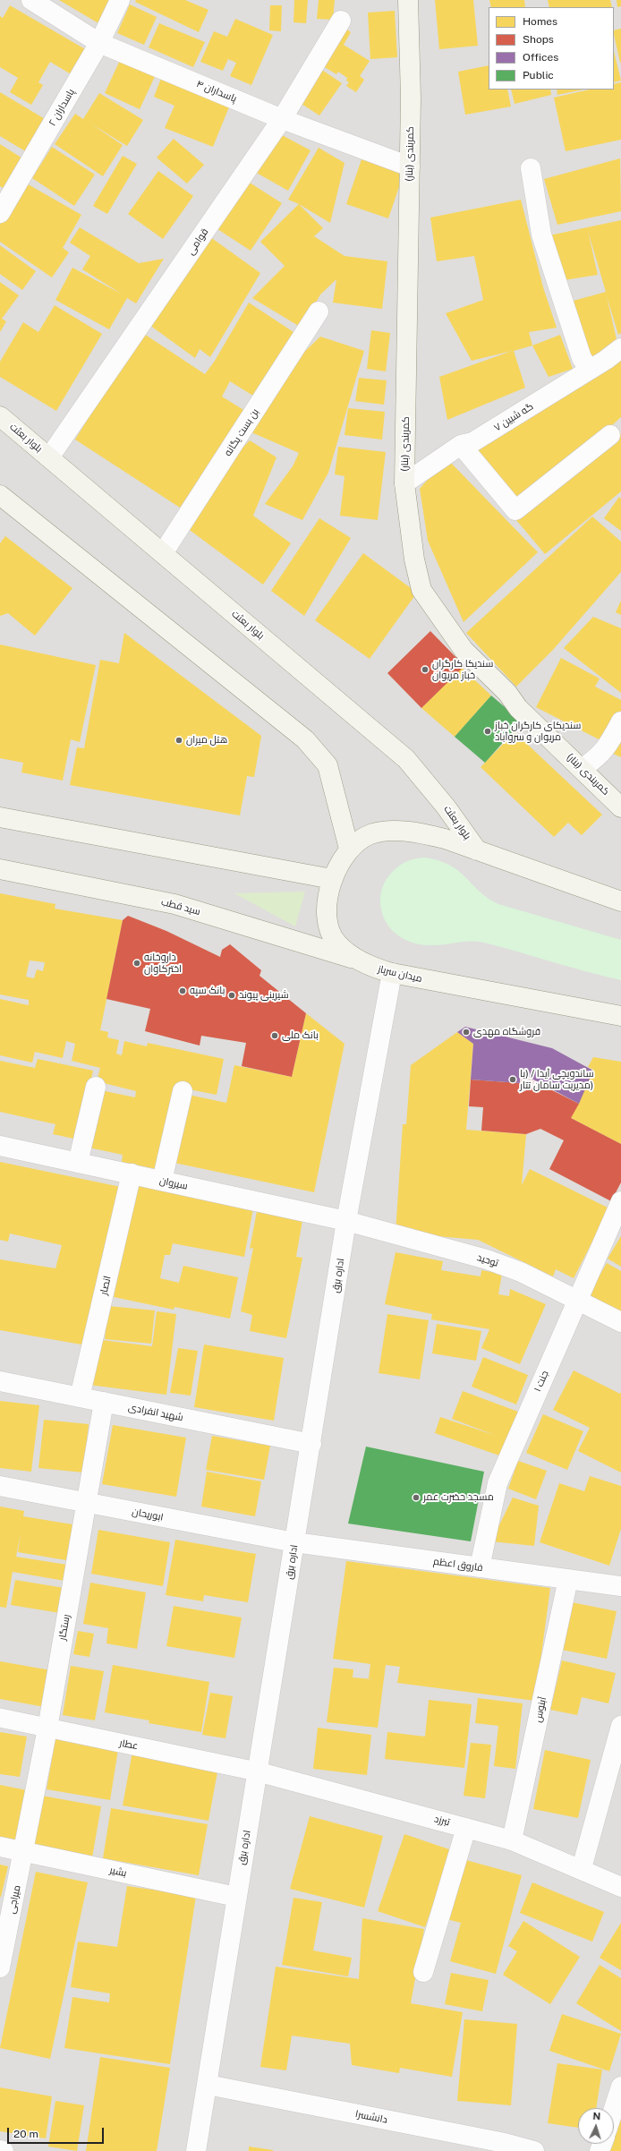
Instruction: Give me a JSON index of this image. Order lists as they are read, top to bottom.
{
  "streets": {
    "street": [
      "پاسداران ۴",
      "پاسداران ۲",
      "کمربندی (بنار)",
      "قوامی",
      "گه شبین ۷",
      "بن بست یگانه",
      "بلوار بعثت",
      "سید قطب",
      "میدان سرباز",
      "سیروان",
      "توحید",
      "اداره برق",
      "انصار",
      "جنت ۱",
      "شهید انفرادی",
      "ابوریحان",
      "فاروق اعظم",
      "رستگار",
      "آبنوس",
      "تبرزد",
      "بشیر",
      "میراجی",
      "دانشسرا"
    ],
    "lane": ["عطار"]
  },
  "crossings": [
    ["پاسداران ۴", "پاسداران ۲"],
    ["پاسداران ۴", "کمربندی (بنار)"],
    ["پاسداران ۴", "قوامی"],
    ["کمربندی (بنار)", "گه شبین ۷"],
    ["قوامی", "بلوار بعثت"],
    ["بن بست یگانه", "بلوار بعثت"],
    ["بلوار بعثت", "میدان سرباز"],
    ["سید قطب", "میدان سرباز"],
    ["میدان سرباز", "اداره برق"],
    ["سیروان", "توحید"],
    ["سیروان", "اداره برق"],
    ["سیروان", "انصار"],
    ["توحید", "اداره برق"],
    ["توحید", "جنت ۱"],
    ["اداره برق", "شهید انفرادی"],
    ["اداره برق", "ابوریحان"],
    ["اداره برق", "فاروق اعظم"],
    ["اداره برق", "عطار"],
    ["اداره برق", "تبرزد"],
    ["اداره برق", "بشیر"],
    ["اداره برق", "دانشسرا"],
    ["انصار", "شهید انفرادی"],
    ["جنت ۱", "فاروق اعظم"],
    ["شهید انفرادی", "رستگار"],
    ["ابوریحان", "فاروق اعظم"],
    ["ابوریحان", "رستگار"],
    ["فاروق اعظم", "آبنوس"],
    ["رستگار", "عطار"],
    ["رستگار", "بشیر"],
    ["رستگار", "میراجی"],
    ["آبنوس", "تبرزد"],
    ["عطار", "تبرزد"],
    ["بشیر", "میراجی"]
  ],
  "places": [
    "سندیکا کارگران خباز مریوان",
    "سندیکای کارگران خباز مریوان و سروآباد",
    "هتل میران",
    "داروخانه اخترکاوان",
    "بانک سپه",
    "شیرینی پیوند",
    "فروشگاه مهدی",
    "بانک ملی",
    "ساندویچی آیدا / (با مدیریت سامان تتار)",
    "مسجد حضرت عمر"
  ],
  "legend": [
    "Homes",
    "Shops",
    "Offices",
    "Public"
  ],
  "scale_bar": "20 m",
  "north": "top"
}
